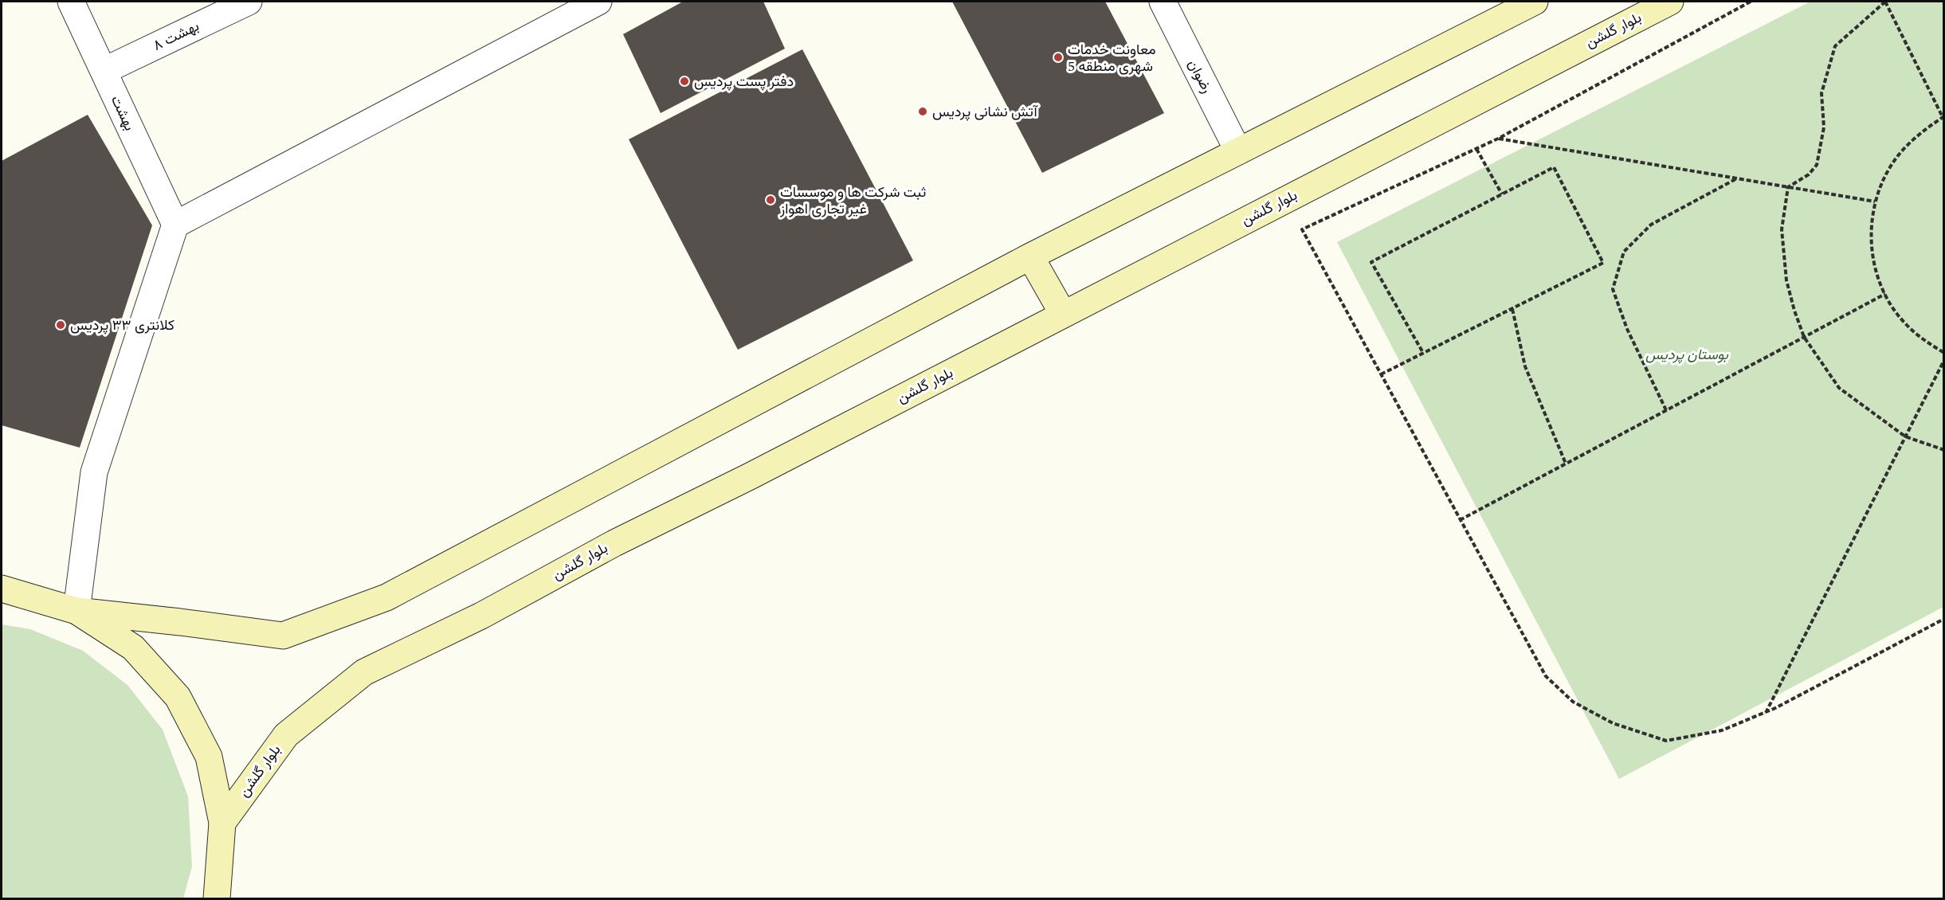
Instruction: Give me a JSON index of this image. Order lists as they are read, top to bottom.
{
  "streets": {
    "main road": ["بلوار گلشن"],
    "street": ["بهشت ۸", "رضوان", "بهشت"]
  },
  "crossings": [
    ["بهشت ۸", "بهشت"]
  ],
  "parks": ["بوستان پردیس"],
  "places": [
    "معاونت خدمات شهری منطقه 5",
    "دفتر پست پردیس",
    "آتش نشانی پردیس",
    "ثبت شرکت ها و موسسات غیر تجاری اهواز",
    "کلانتری ۳۳ پردیس"
  ]
}
